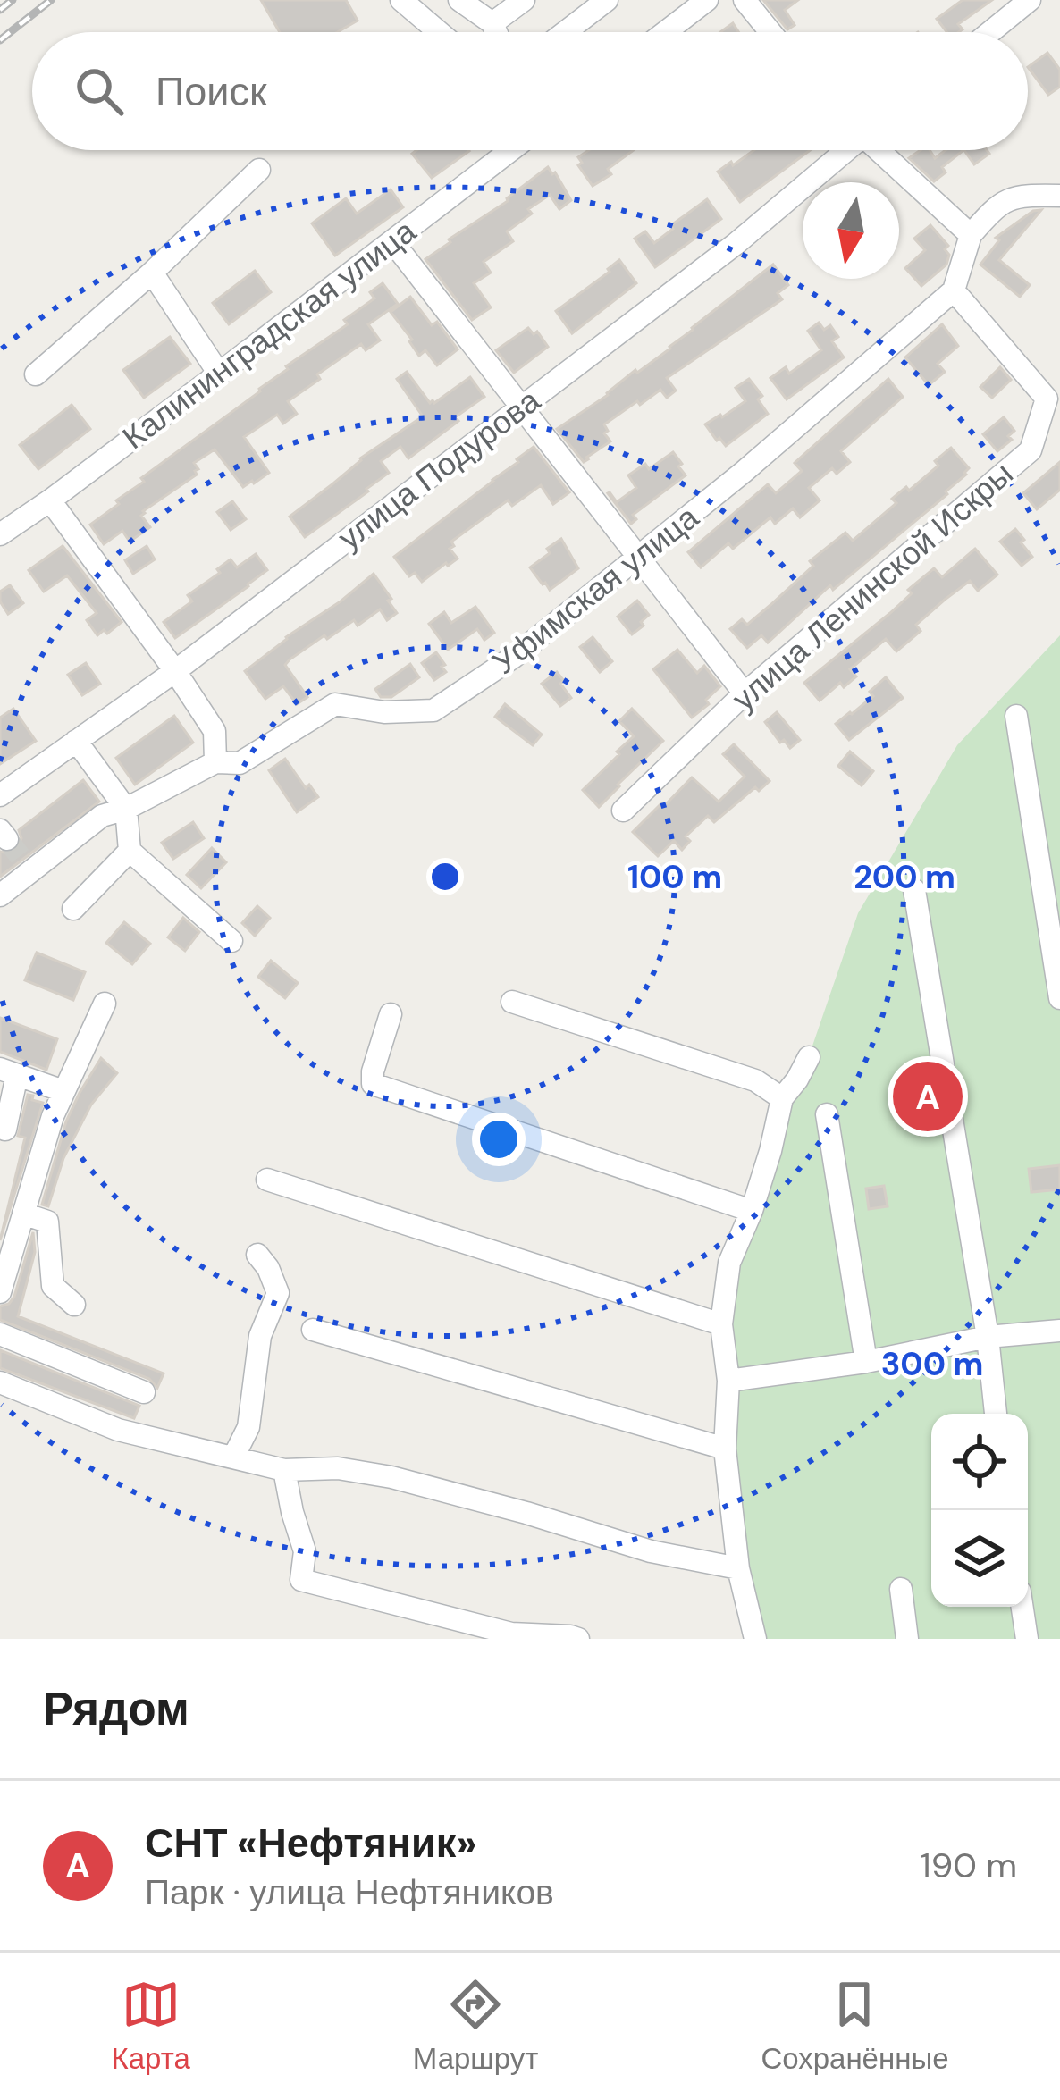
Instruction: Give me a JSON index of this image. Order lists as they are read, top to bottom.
{
  "streets": {
    "street": [
      "Калининградская улица",
      "улица Подурова",
      "улица Ленинской Искры",
      "Уфимская улица"
    ]
  },
  "crossings": [
    ["улица Ленинской Искры", "Уфимская улица"]
  ],
  "north": "bottom",
  "page": {
    "search": "Поиск",
    "pins": "A",
    "heading": "Рядом",
    "list": [
      {
        "mark": "A",
        "name": "СНТ «Нефтяник»",
        "note": "Парк · улица Нефтяников",
        "value": "190 m"
      }
    ],
    "nav": ["Карта", "Маршрут", "Сохранённые"]
  },
  "rings": ["100 m", "200 m", "300 m"]
}
